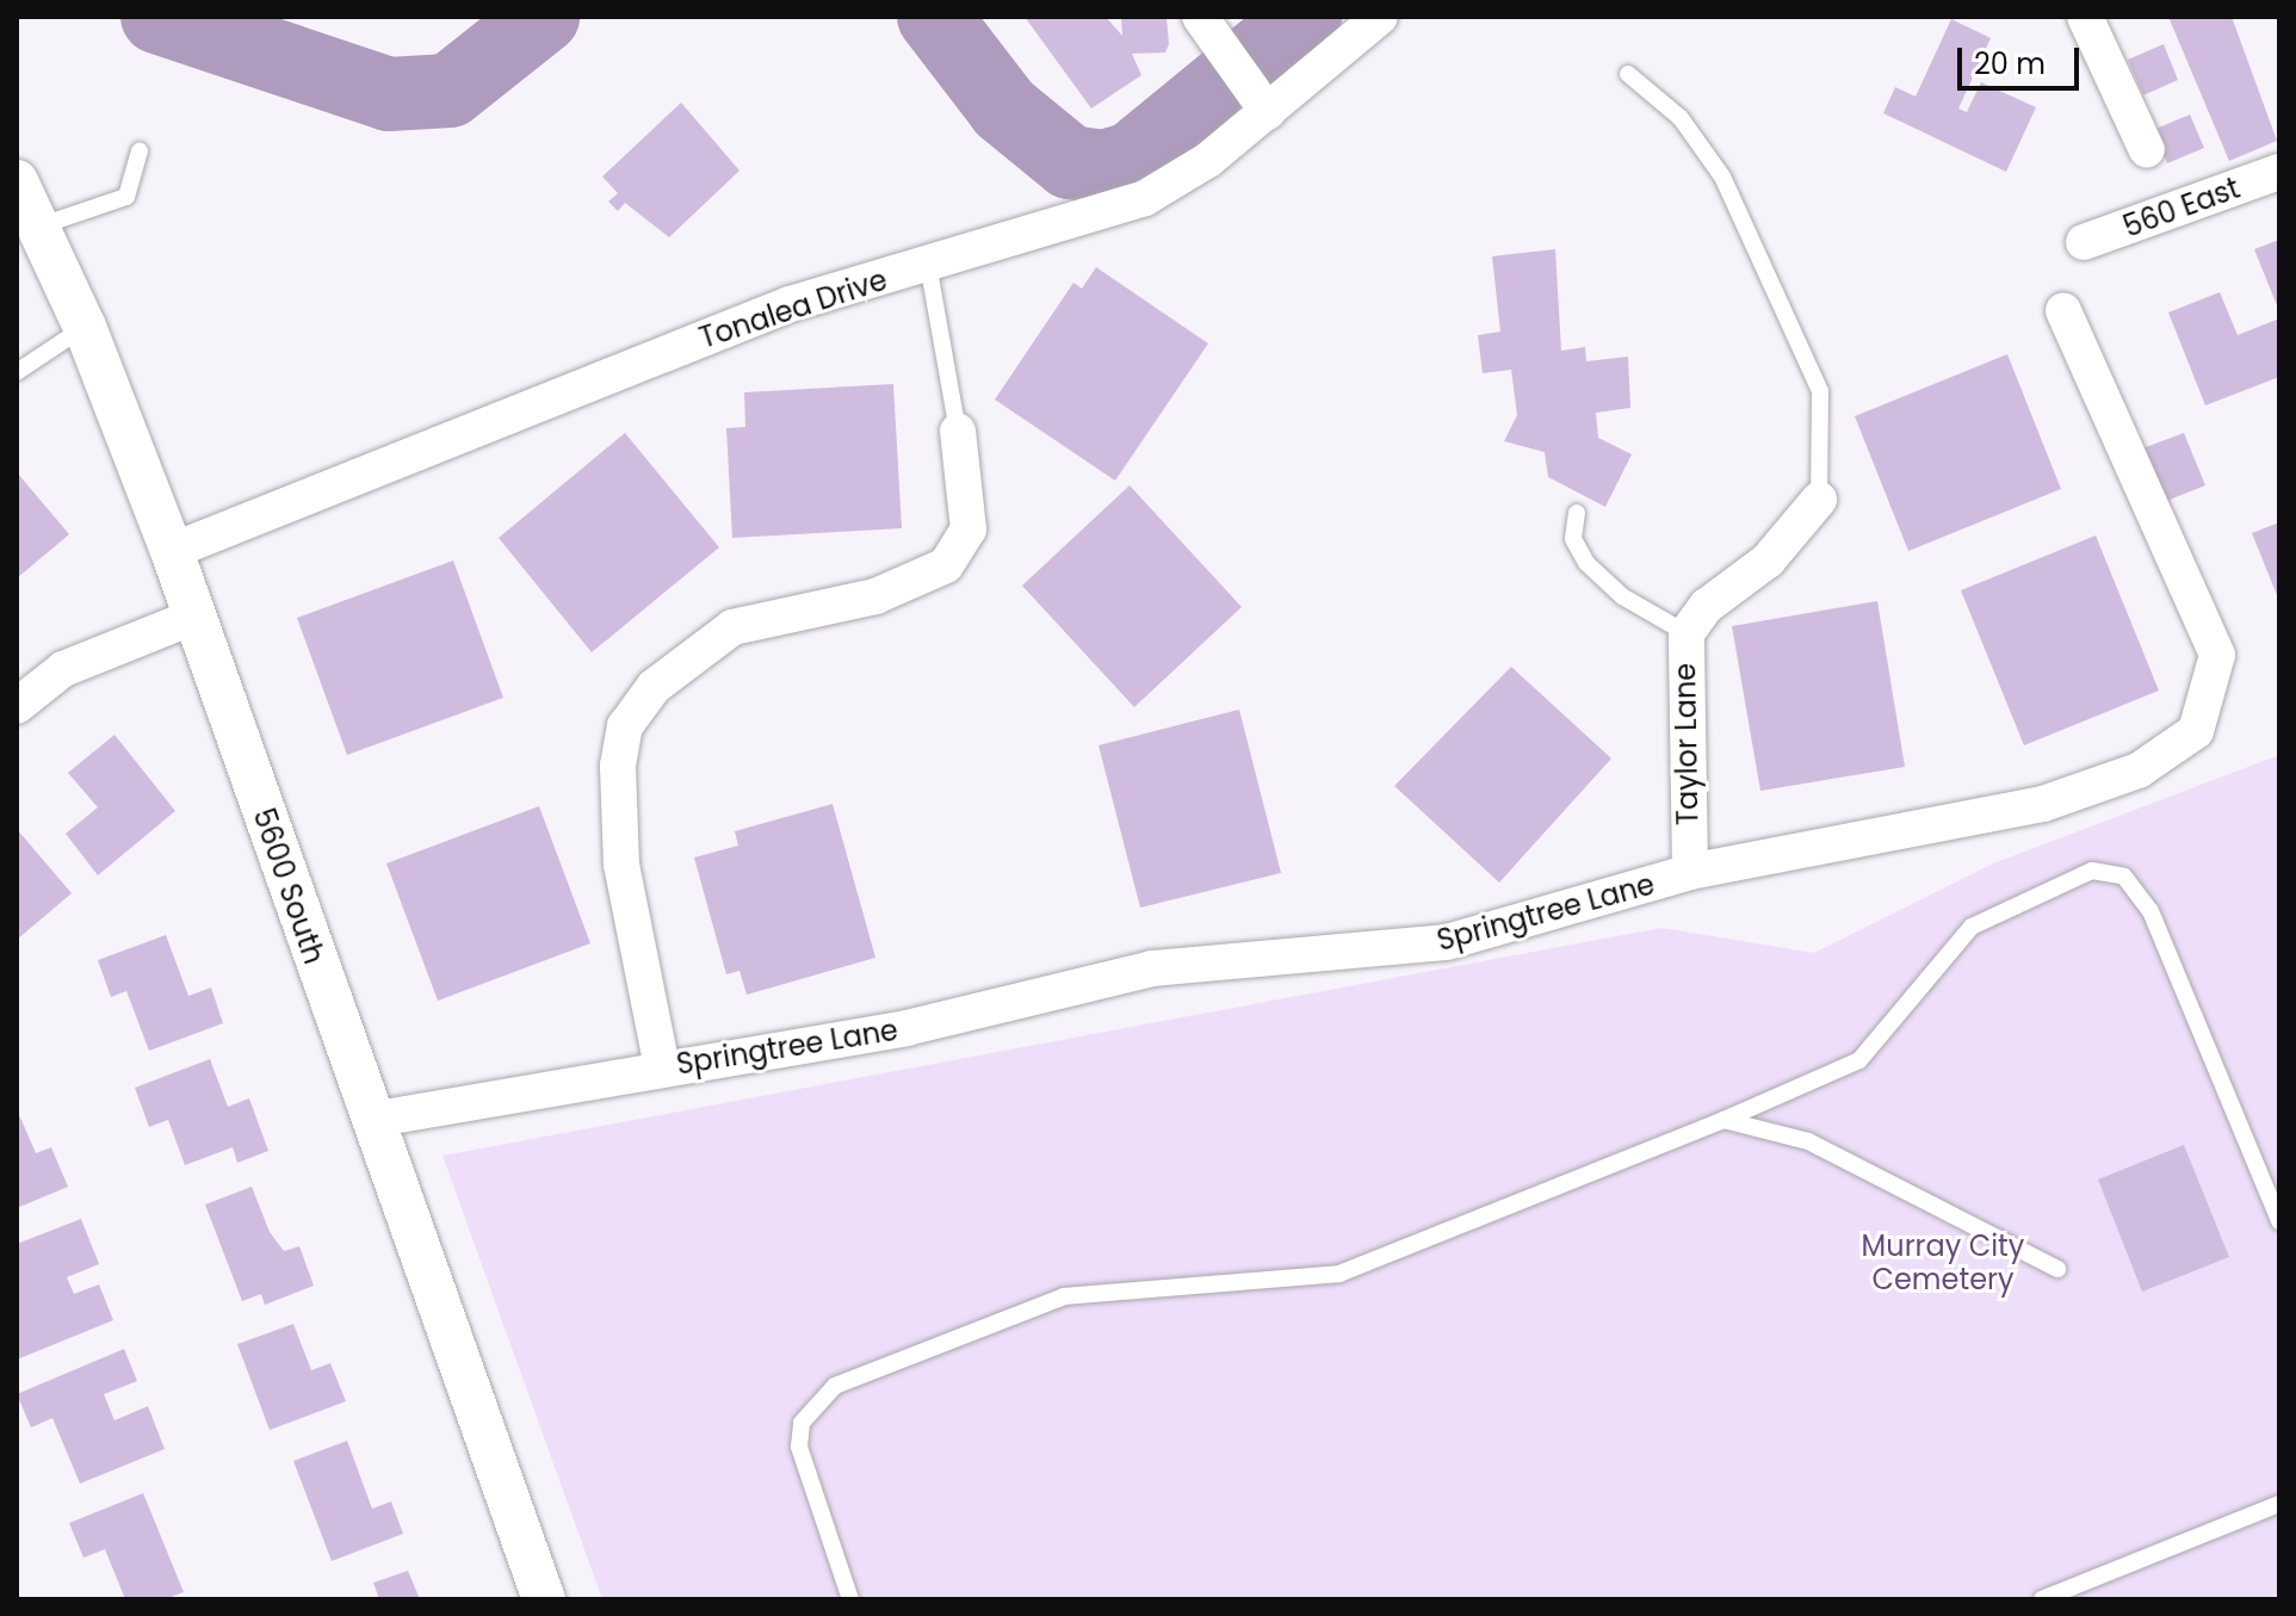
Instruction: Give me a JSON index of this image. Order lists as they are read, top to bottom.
{
  "streets": {
    "street": [
      "560 East",
      "Tonalea Drive",
      "Taylor Lane",
      "5600 South",
      "Springtree Lane"
    ]
  },
  "crossings": [
    ["Tonalea Drive", "5600 South"],
    ["Taylor Lane", "Springtree Lane"],
    ["5600 South", "Springtree Lane"]
  ],
  "parks": ["Murray City Cemetery"],
  "scale_bar": "20 m"
}
